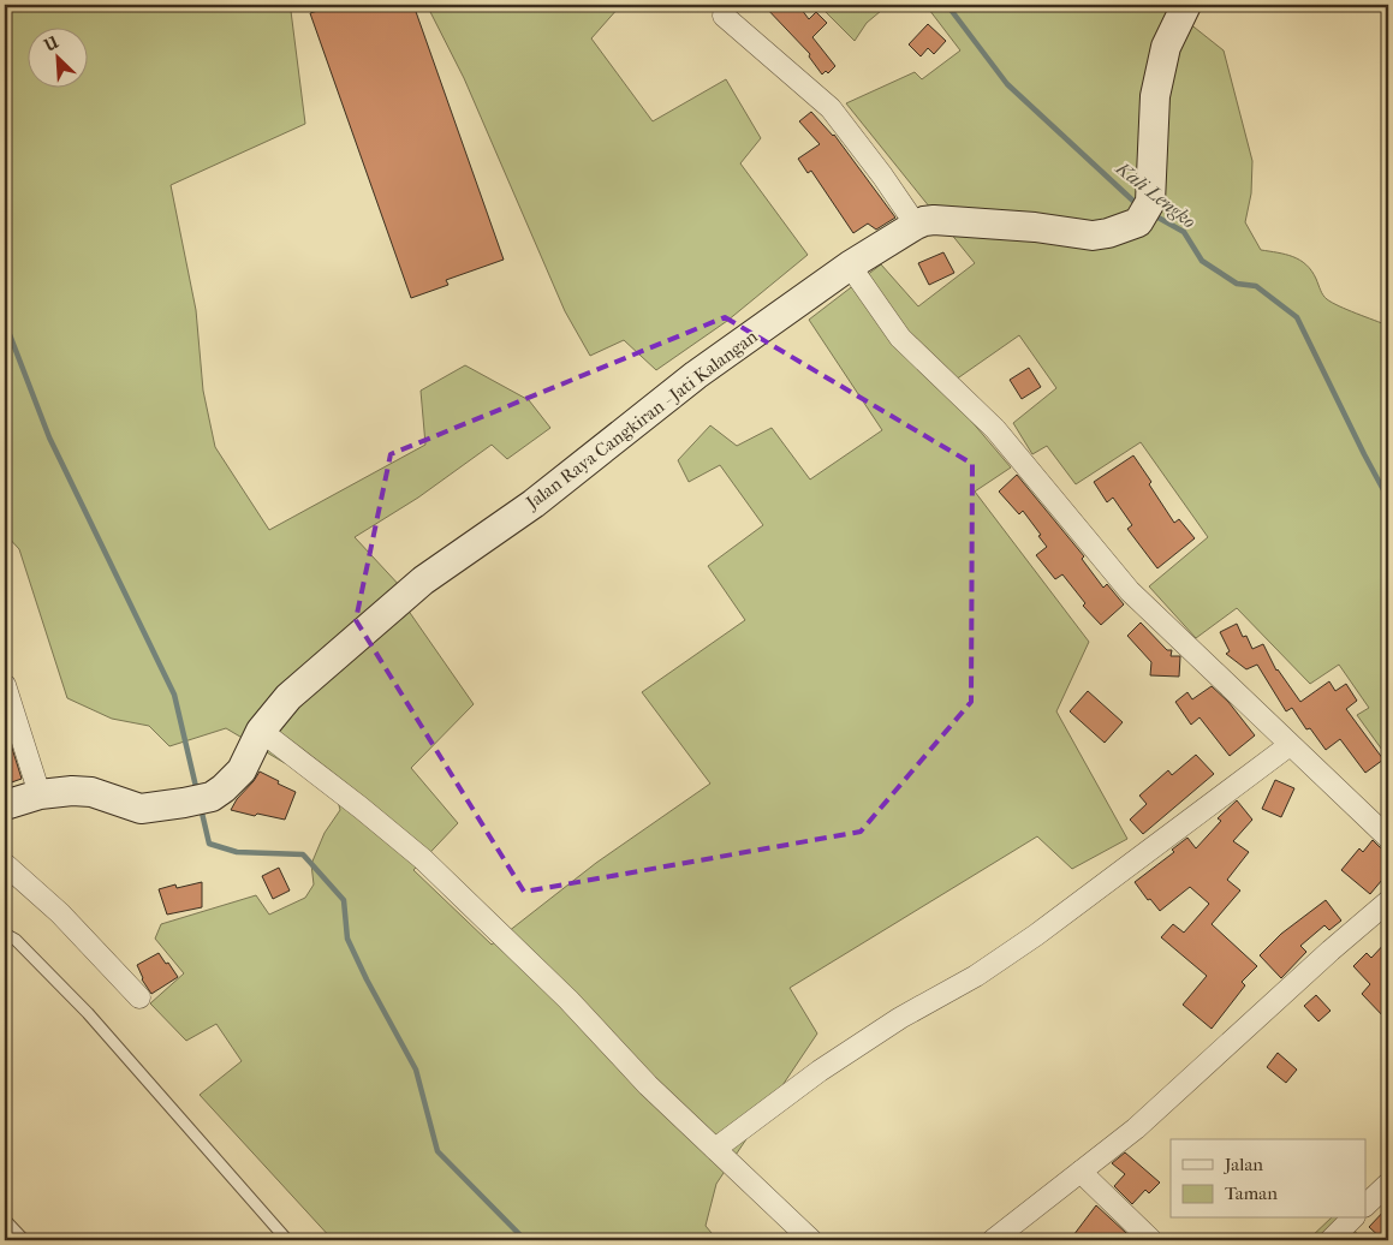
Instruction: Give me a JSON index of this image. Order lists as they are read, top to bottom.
{
  "streets": {
    "street": ["Jalan Raya Cangkiran - Jati Kalangan"]
  },
  "water": ["Kali Lengko"],
  "legend": ["Jalan", "Taman"],
  "north": "top left"
}
